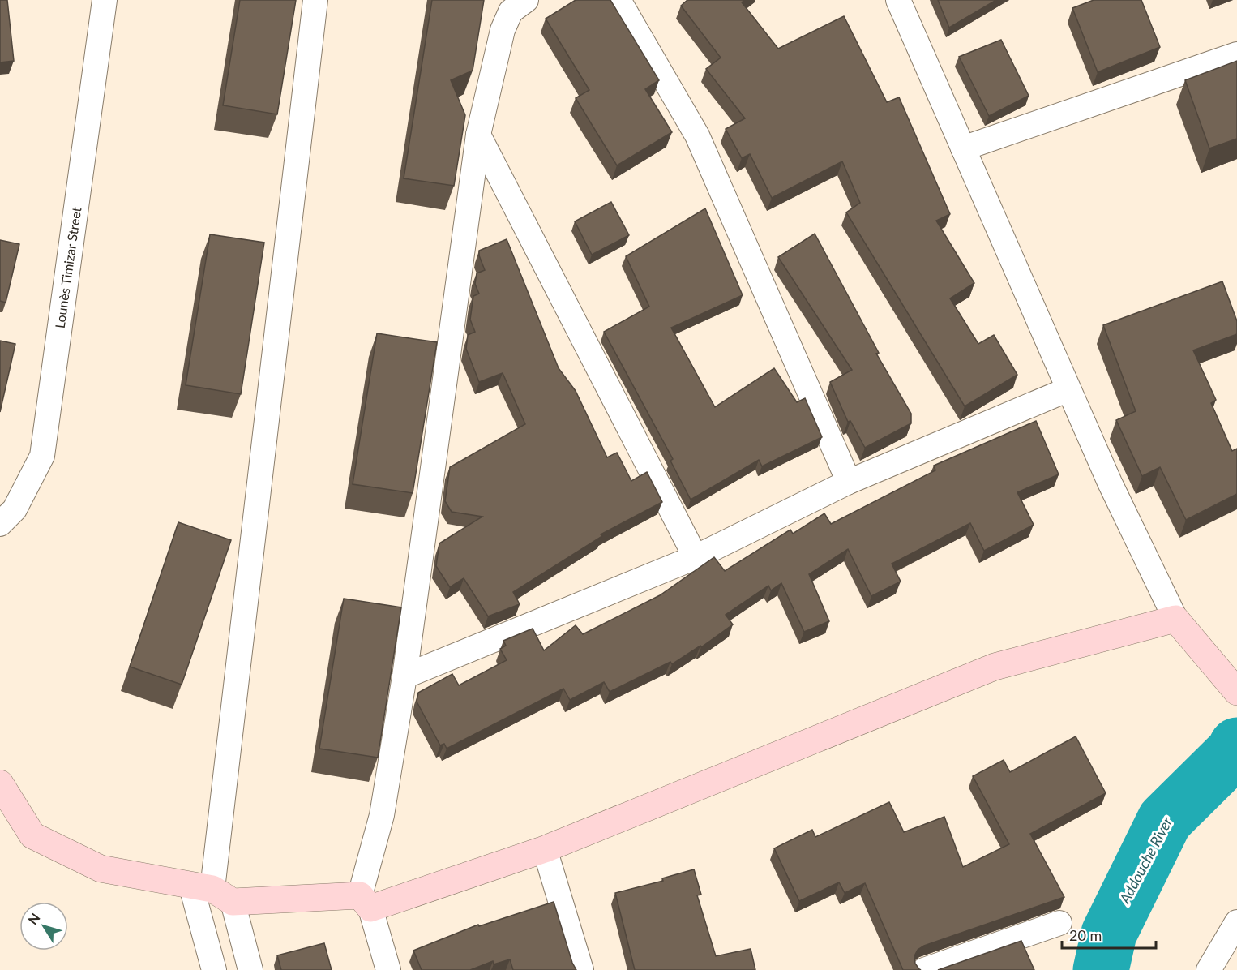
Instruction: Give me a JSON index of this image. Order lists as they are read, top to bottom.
{
  "streets": {
    "street": ["Lounès Timizar Street"]
  },
  "water": ["Addouche River"],
  "scale_bar": "20 m",
  "north": "top left"
}
